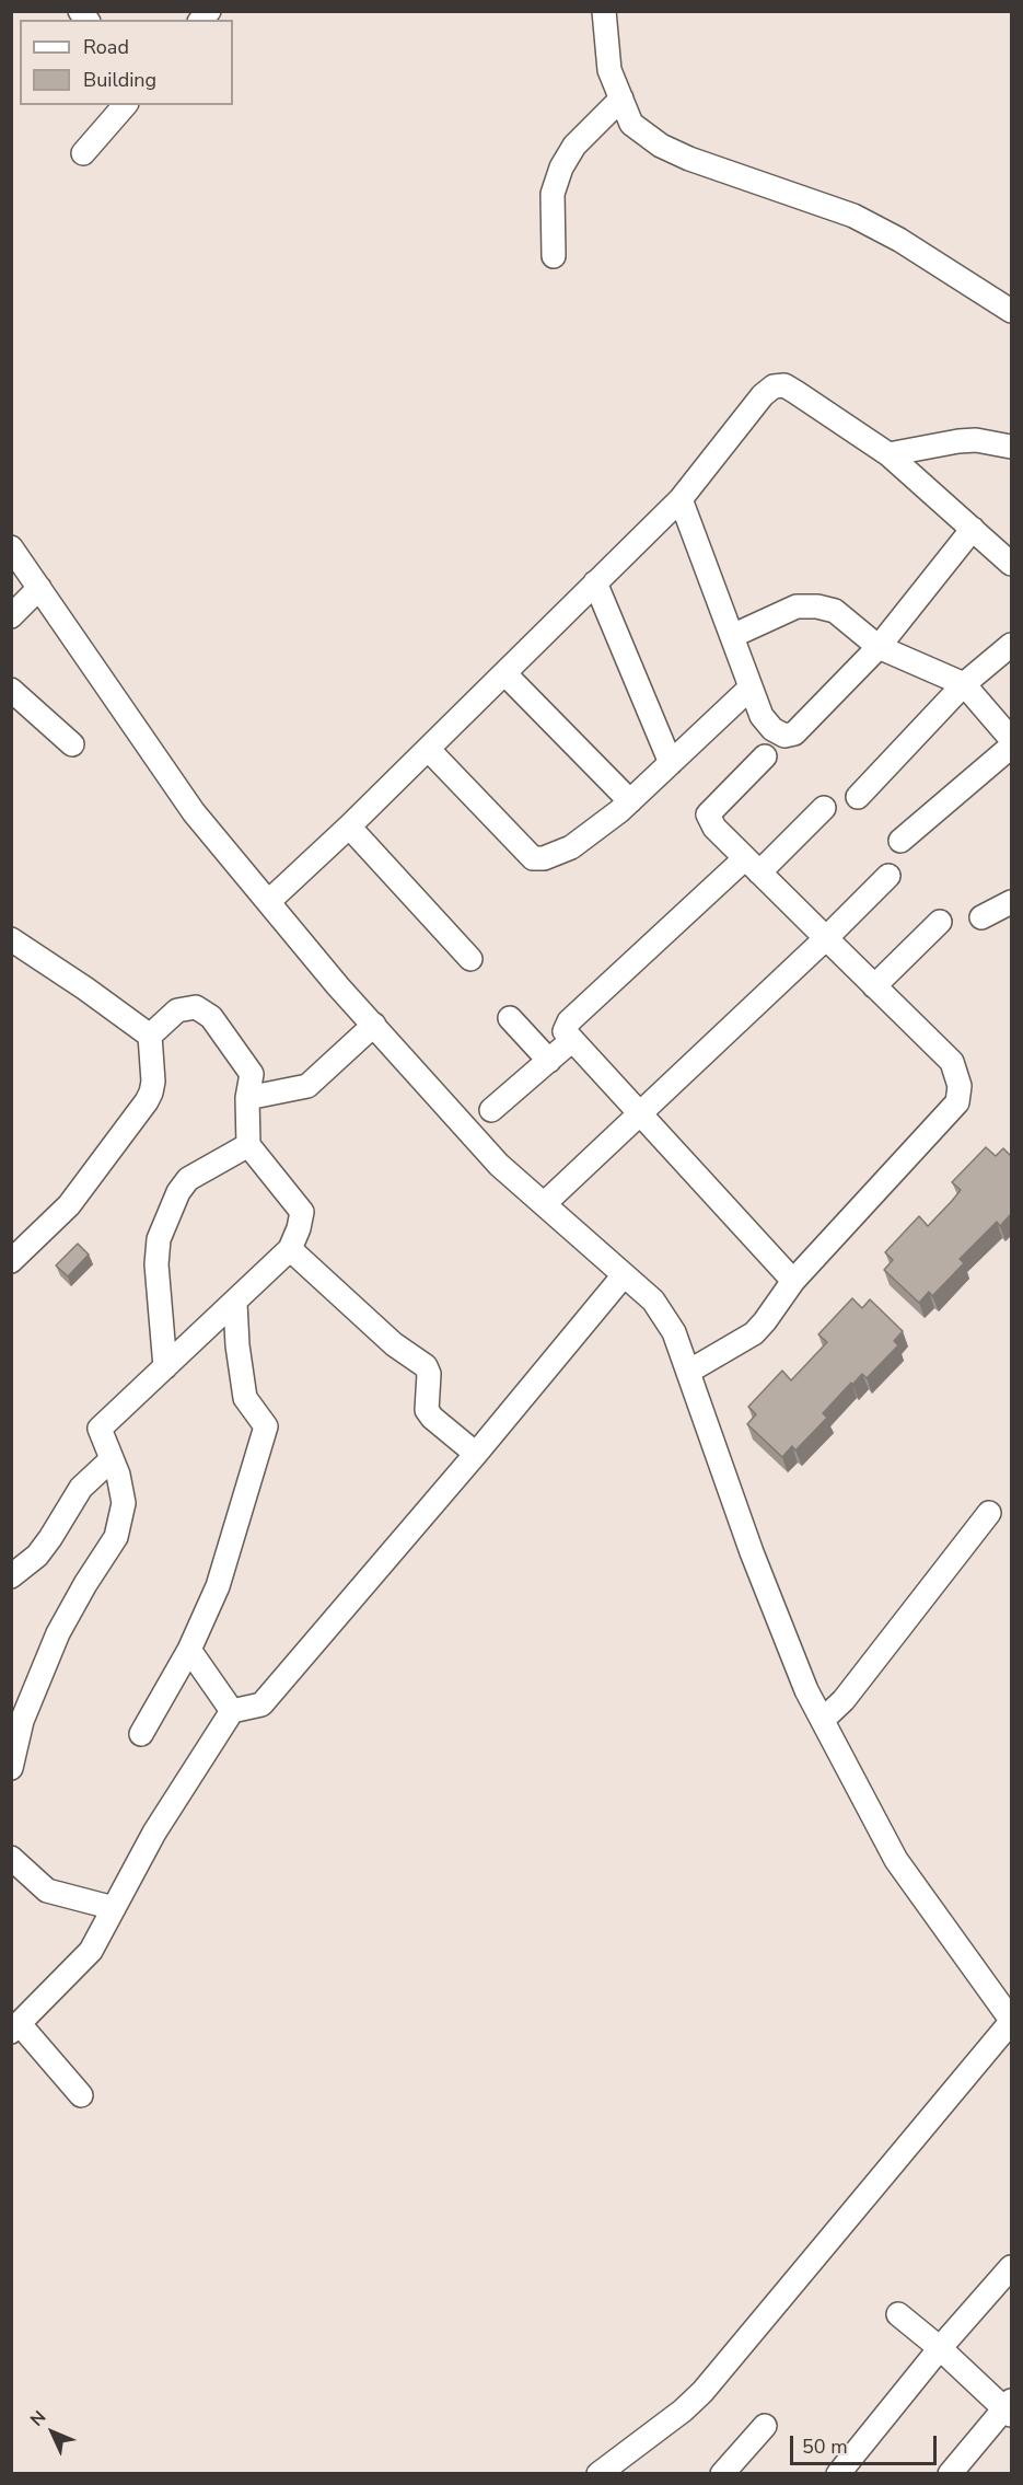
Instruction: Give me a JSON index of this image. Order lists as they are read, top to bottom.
{
  "legend": ["Road", "Building"],
  "scale_bar": "50 m",
  "north": "top left"
}
